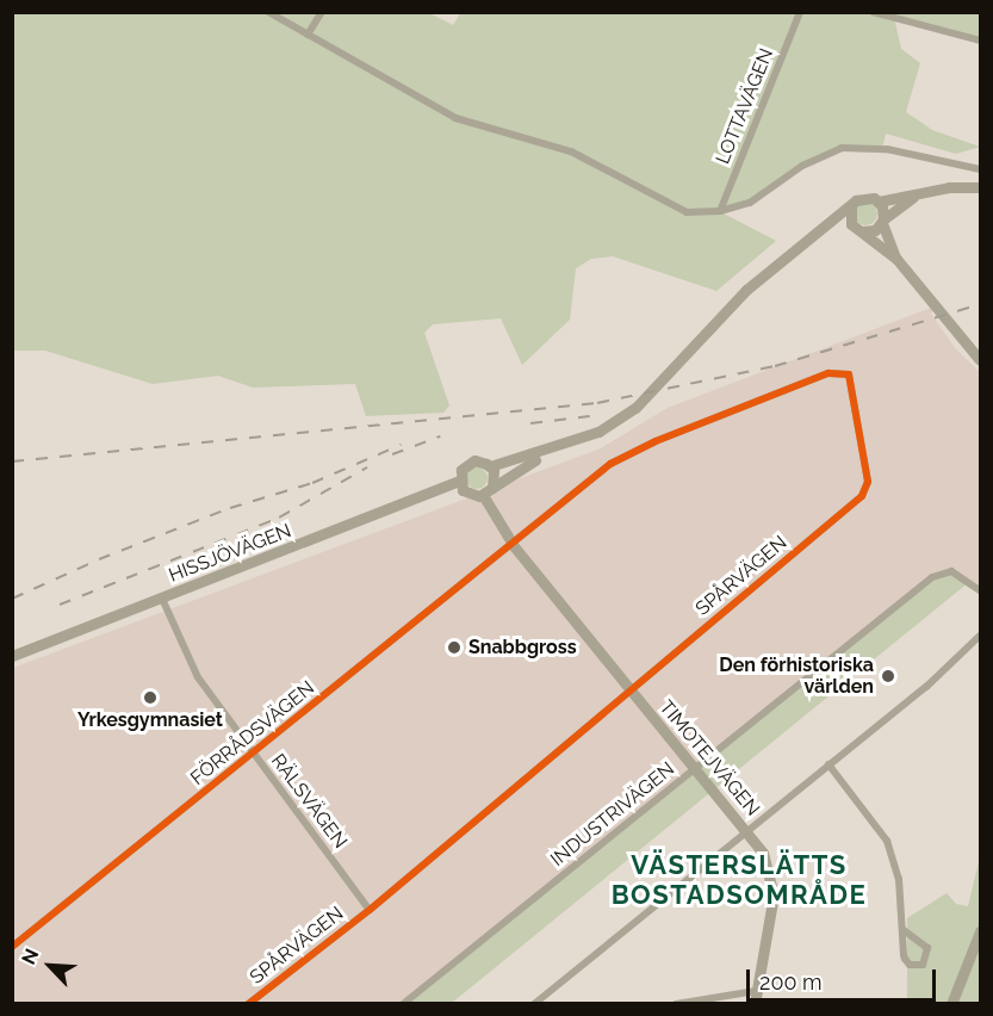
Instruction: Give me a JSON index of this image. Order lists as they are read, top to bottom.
{
  "streets": {
    "main road": ["HISSJÖVÄGEN", "TIMOTEJVÄGEN"],
    "street": [
      "LOTTAVÄGEN",
      "SPÅRVÄGEN",
      "FÖRRÅDSVÄGEN",
      "RÄLSVÄGEN",
      "INDUSTRIVÄGEN"
    ]
  },
  "crossings": [
    ["HISSJÖVÄGEN", "RÄLSVÄGEN"],
    ["SPÅRVÄGEN", "FÖRRÅDSVÄGEN"],
    ["SPÅRVÄGEN", "TIMOTEJVÄGEN"],
    ["SPÅRVÄGEN", "RÄLSVÄGEN"],
    ["FÖRRÅDSVÄGEN", "TIMOTEJVÄGEN"],
    ["FÖRRÅDSVÄGEN", "RÄLSVÄGEN"],
    ["TIMOTEJVÄGEN", "INDUSTRIVÄGEN"]
  ],
  "districts": ["VÄSTERSLÄTTS BOSTADSOMRÅDE"],
  "places": ["Snabbgross", "Den förhistoriska världen", "Yrkesgymnasiet"],
  "scale_bar": "200 m",
  "north": "top left"
}
